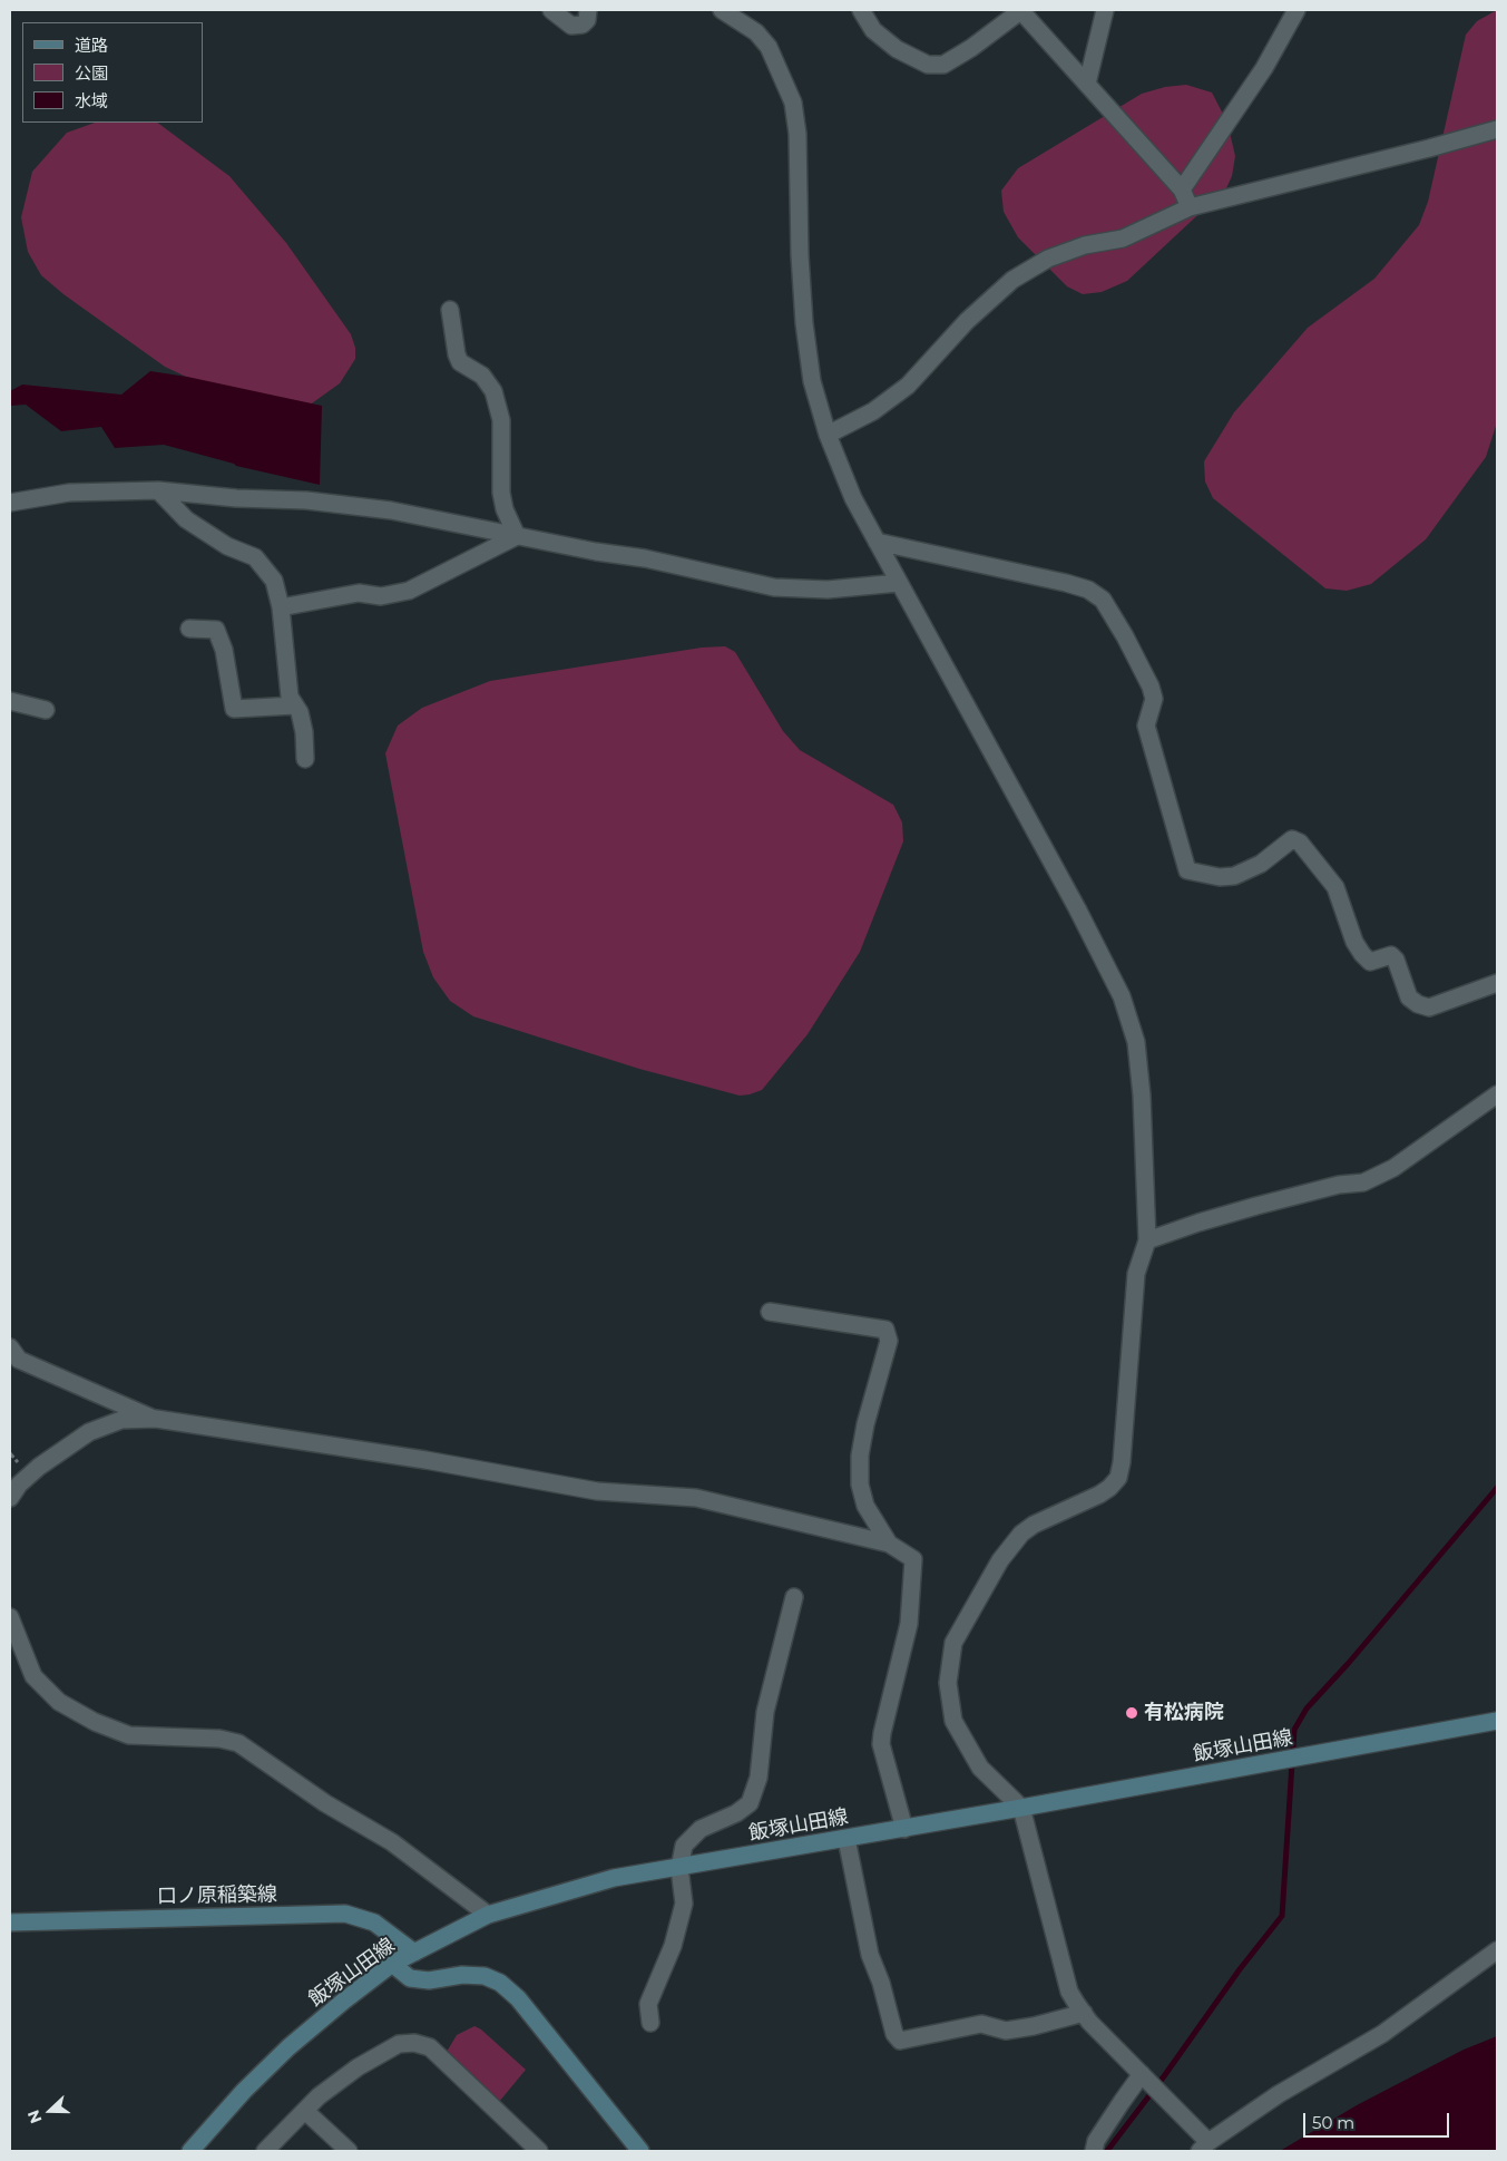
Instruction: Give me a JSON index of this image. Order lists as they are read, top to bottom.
{
  "streets": {
    "main road": ["飯塚山田線", "口ノ原稲築線"]
  },
  "crossings": [
    ["飯塚山田線", "口ノ原稲築線"]
  ],
  "places": ["有松病院"],
  "legend": ["道路", "公園", "水域"],
  "scale_bar": "50 m",
  "north": "left"
}
